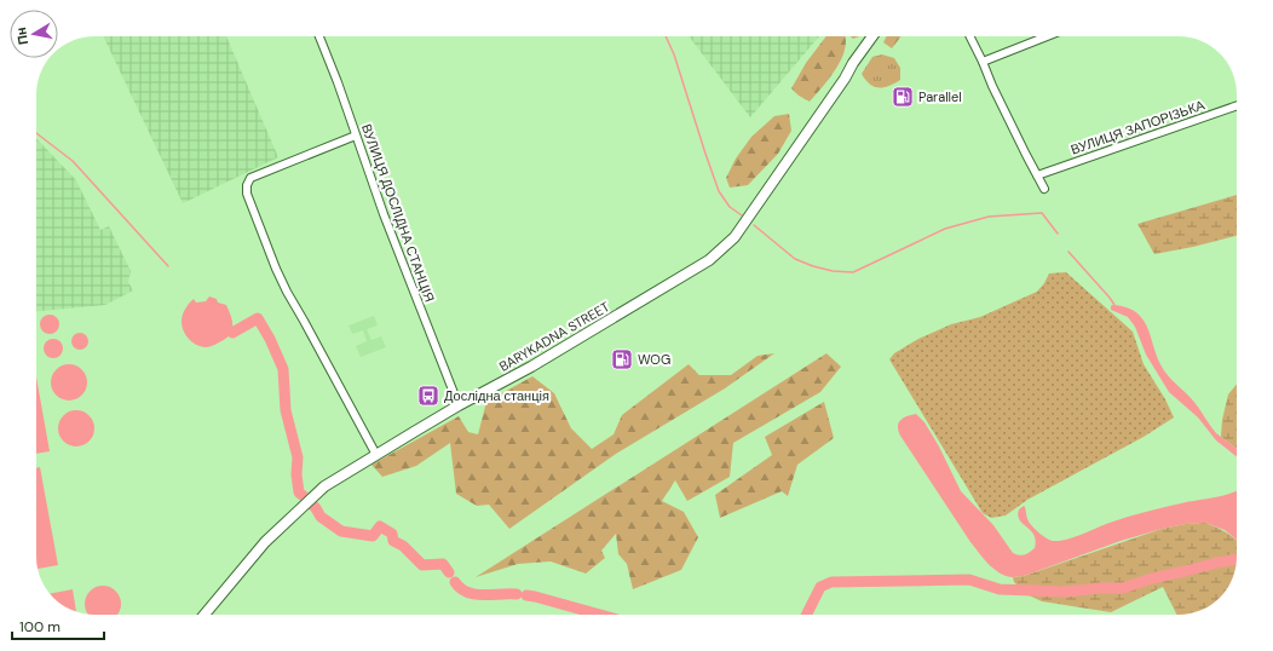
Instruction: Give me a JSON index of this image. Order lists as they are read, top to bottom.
{
  "streets": {
    "main road": ["BARYKADNA STREET"],
    "street": ["ВУЛИЦЯ ЗАПОРІЗЬКА", "ВУЛИЦЯ ДОСЛІДНА СТАНЦІЯ"]
  },
  "crossings": [
    ["ВУЛИЦЯ ДОСЛІДНА СТАНЦІЯ", "BARYKADNA STREET"]
  ],
  "places": {
    "fuel station": ["Parallel", "WOG"],
    "bus stop": ["Дослідна станція"]
  },
  "scale_bar": "100 m",
  "north": "left"
}
